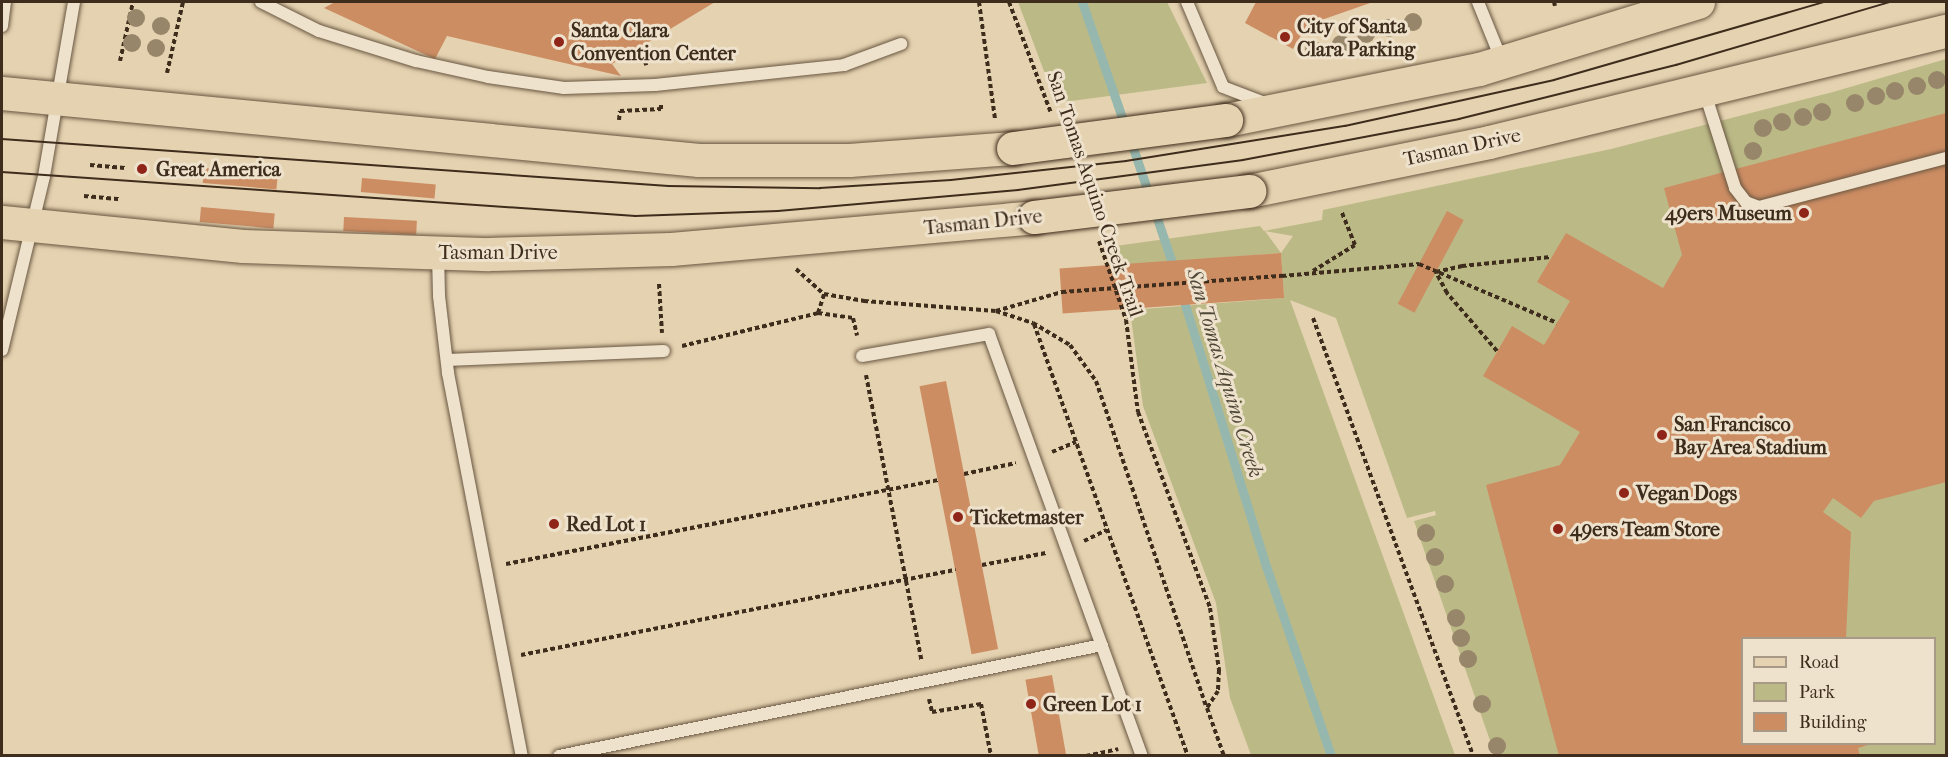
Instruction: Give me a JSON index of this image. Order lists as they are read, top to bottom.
{
  "streets": {
    "main road": ["Tasman Drive"],
    "path": ["San Tomas Aquino Creek Trail"]
  },
  "water": ["San Tomas Aquino Creek"],
  "places": [
    "City of Santa Clara Parking",
    "Santa Clara Convention Center",
    "Great America",
    "49ers Museum",
    "San Francisco Bay Area Stadium",
    "Vegan Dogs",
    "Ticketmaster",
    "Red Lot 1",
    "49ers Team Store",
    "Green Lot 1"
  ],
  "legend": ["Road", "Park", "Building"]
}
